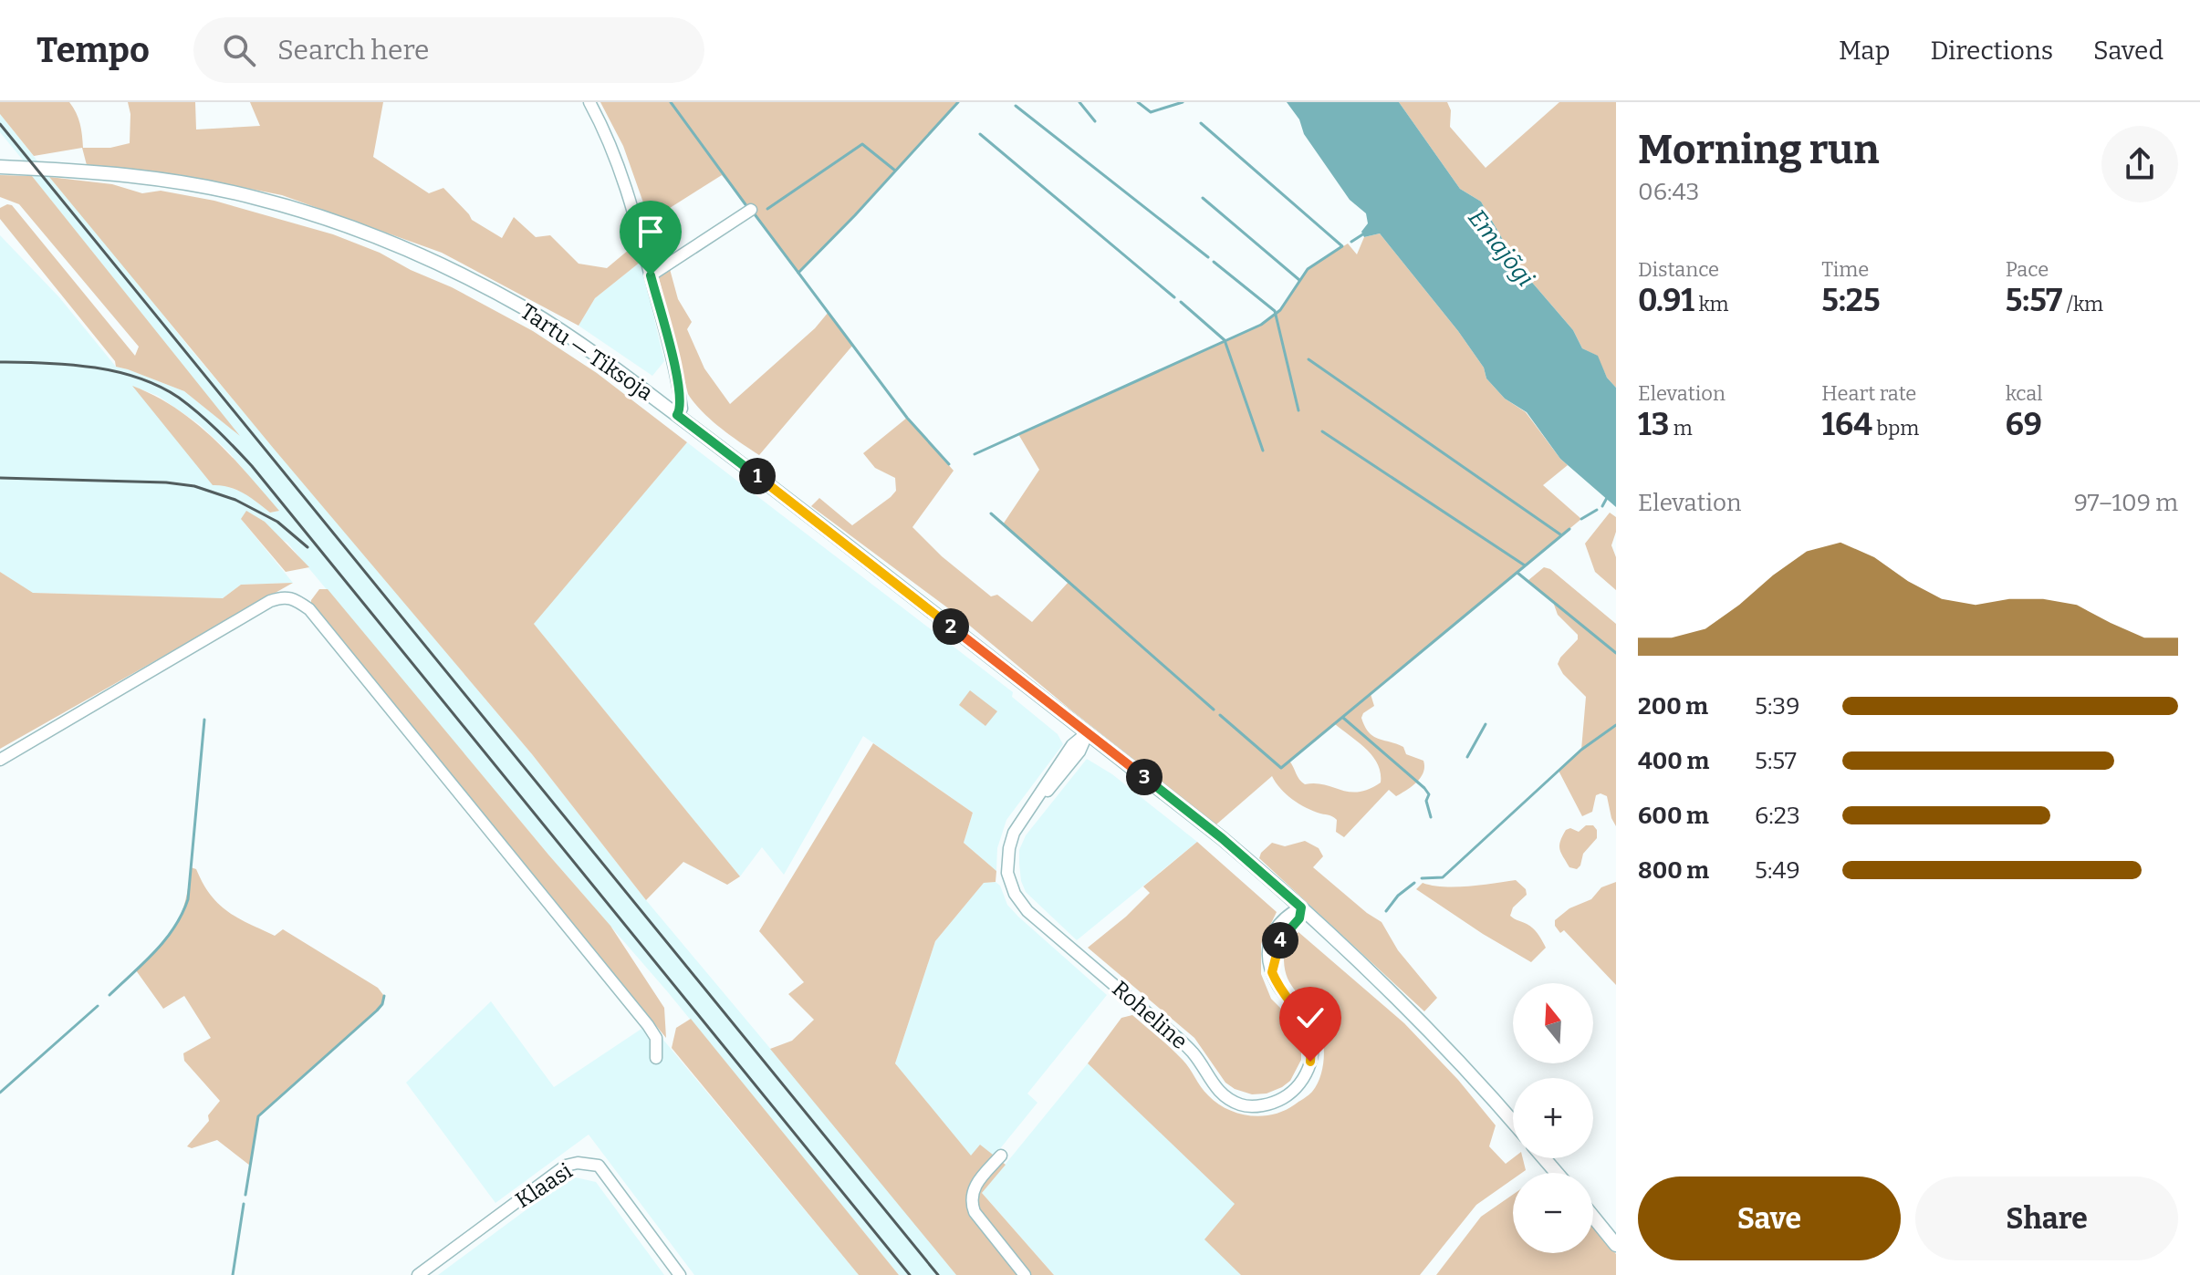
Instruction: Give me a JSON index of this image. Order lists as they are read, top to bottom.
{
  "streets": {
    "main road": ["Tartu — Tiksoja"],
    "street": ["Roheline", "Klaasi"]
  },
  "crossings": [
    ["Tartu — Tiksoja", "Roheline"]
  ],
  "water": ["Emajõgi"],
  "north": "top",
  "page": {
    "header": "Tempo",
    "search": "Search here",
    "nav": ["Map", "Directions", "Saved"],
    "heading": ["Morning run", "06:43"],
    "stats": [
      ["Distance", "0.91 km"],
      ["Time", "5:25"],
      ["Pace", "5:57 /km"],
      ["Elevation", "13 m"],
      ["Heart rate", "164 bpm"],
      ["kcal", "69"]
    ],
    "pins": [
      "1",
      "2",
      "3",
      "4"
    ],
    "chart": ["Elevation", "97–109 m"],
    "list": [
      {
        "name": "200 m",
        "note": "5:39"
      },
      {
        "name": "400 m",
        "note": "5:57"
      },
      {
        "name": "600 m",
        "note": "6:23"
      },
      {
        "name": "800 m",
        "note": "5:49"
      }
    ],
    "map_buttons": ["+", "−"],
    "buttons": ["Save", "Share"]
  }
}
